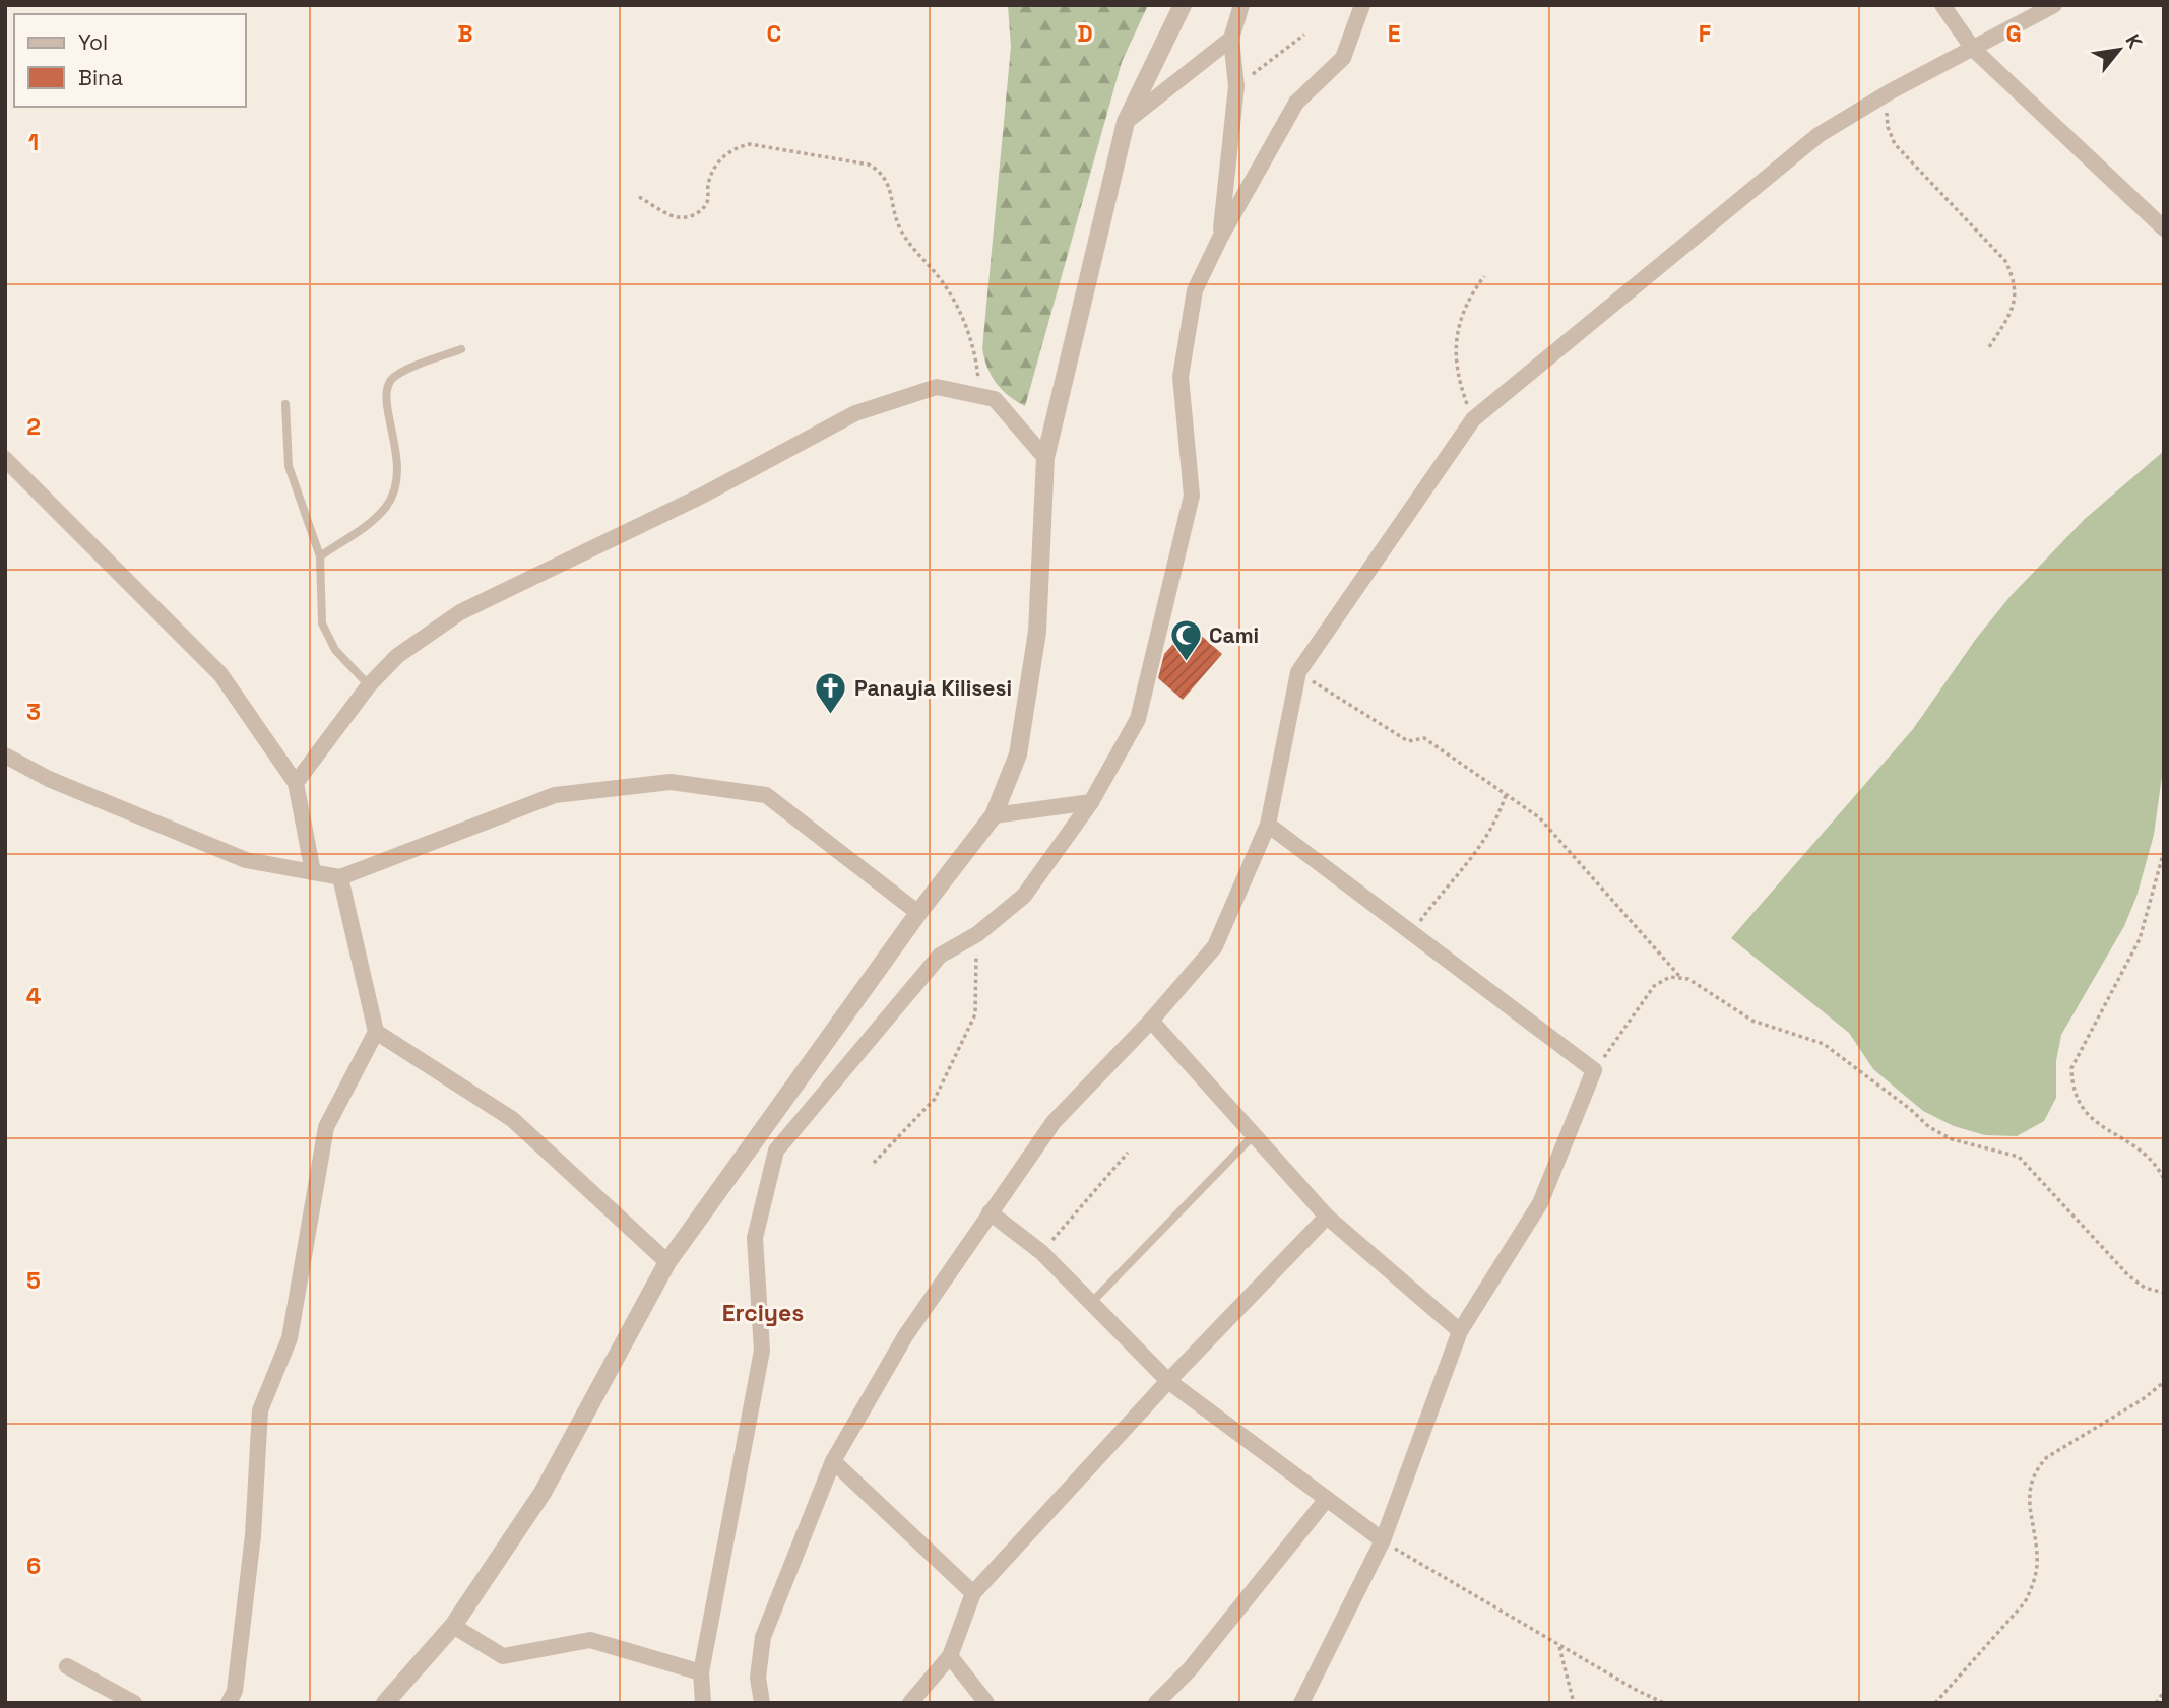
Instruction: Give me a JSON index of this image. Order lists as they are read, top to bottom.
{
  "districts": ["Erciyes"],
  "places": {
    "mosque": ["Cami"],
    "church": ["Panayia Kilisesi"]
  },
  "legend": ["Yol", "Bina"],
  "north": "top right",
  "grid": {
    "columns": [
      "B",
      "C",
      "D",
      "E",
      "F",
      "G"
    ],
    "rows": [
      "1",
      "2",
      "3",
      "4",
      "5",
      "6"
    ]
  }
}
